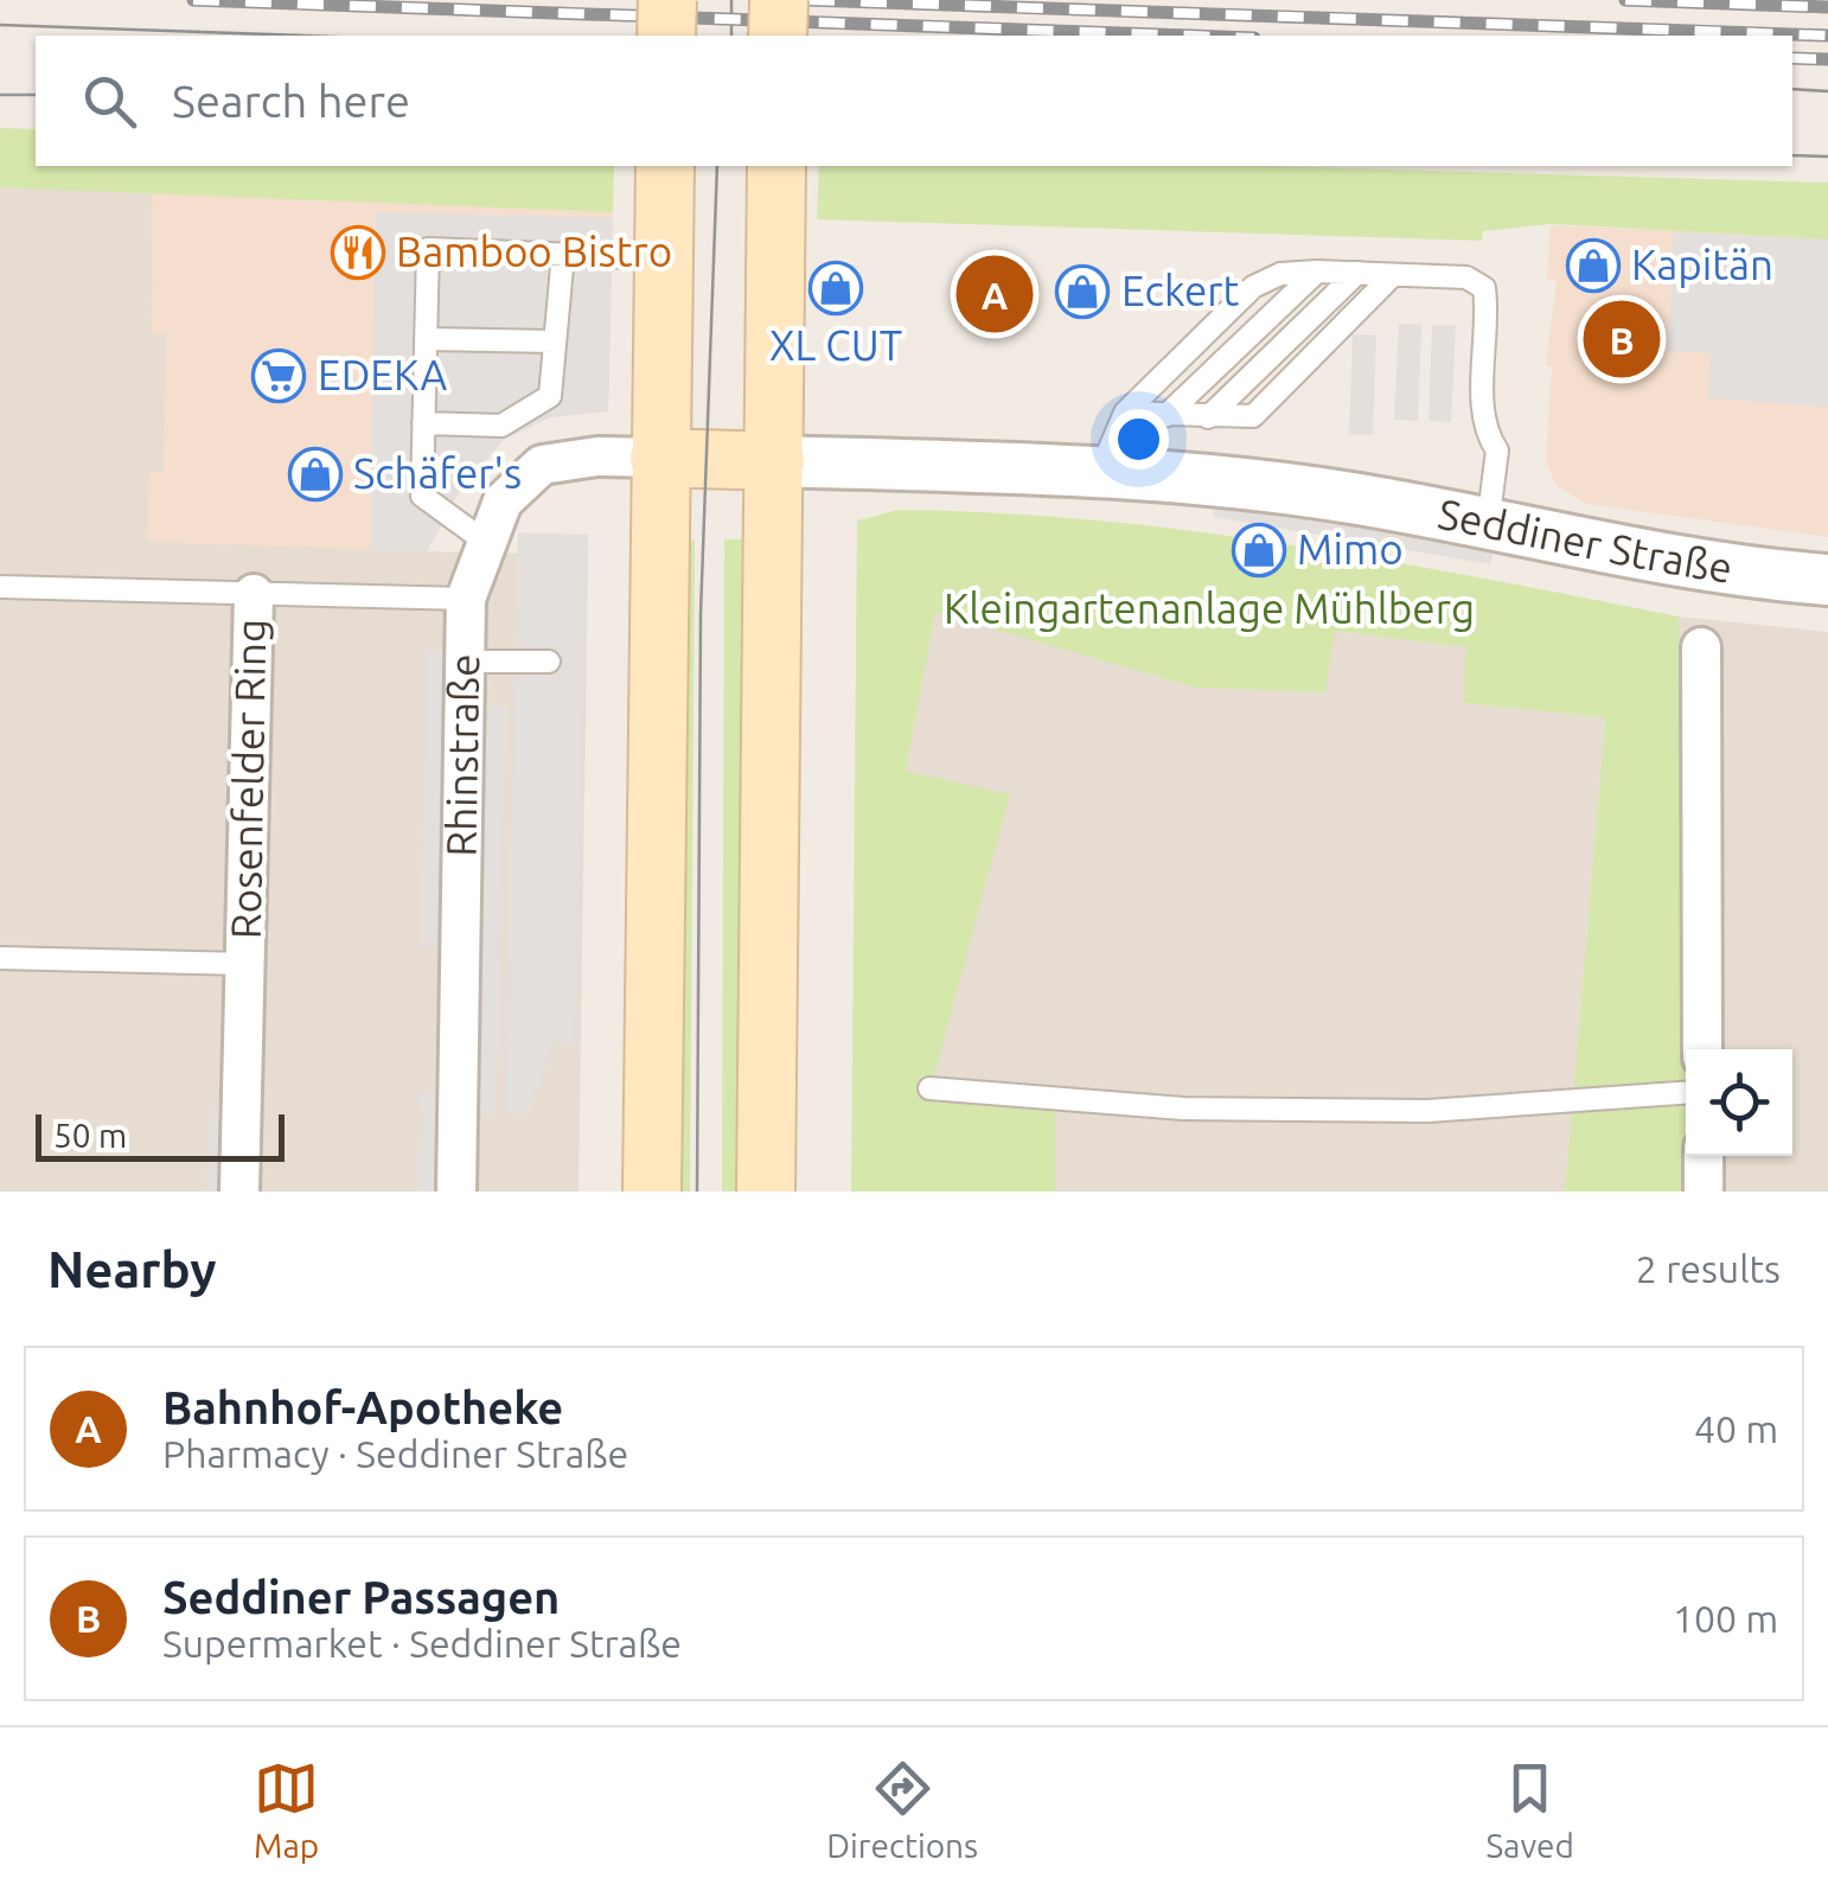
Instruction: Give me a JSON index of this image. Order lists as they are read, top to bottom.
{
  "streets": {
    "main road": ["Rhinstraße"],
    "street": ["Seddiner Straße", "Rosenfelder Ring"]
  },
  "crossings": [
    ["Seddiner Straße", "Rhinstraße"],
    ["Rhinstraße", "Rosenfelder Ring"]
  ],
  "parks": ["Kleingartenanlage Mühlberg"],
  "places": {
    "restaurant": ["Bamboo Bistro"],
    "shop": [
      "Kapitän",
      "XL CUT",
      "Eckert",
      "Schäfer's",
      "Mimo"
    ],
    "supermarket": ["EDEKA"]
  },
  "scale_bar": "50 m",
  "page": {
    "search": "Search here",
    "pins": ["A", "B"],
    "scale": "50 m",
    "heading": ["Nearby", "2 results"],
    "list": [
      {
        "mark": "A",
        "name": "Bahnhof-Apotheke",
        "note": "Pharmacy · Seddiner Straße",
        "value": "40 m"
      },
      {
        "mark": "B",
        "name": "Seddiner Passagen",
        "note": "Supermarket · Seddiner Straße",
        "value": "100 m"
      }
    ],
    "nav": ["Map", "Directions", "Saved"]
  }
}
